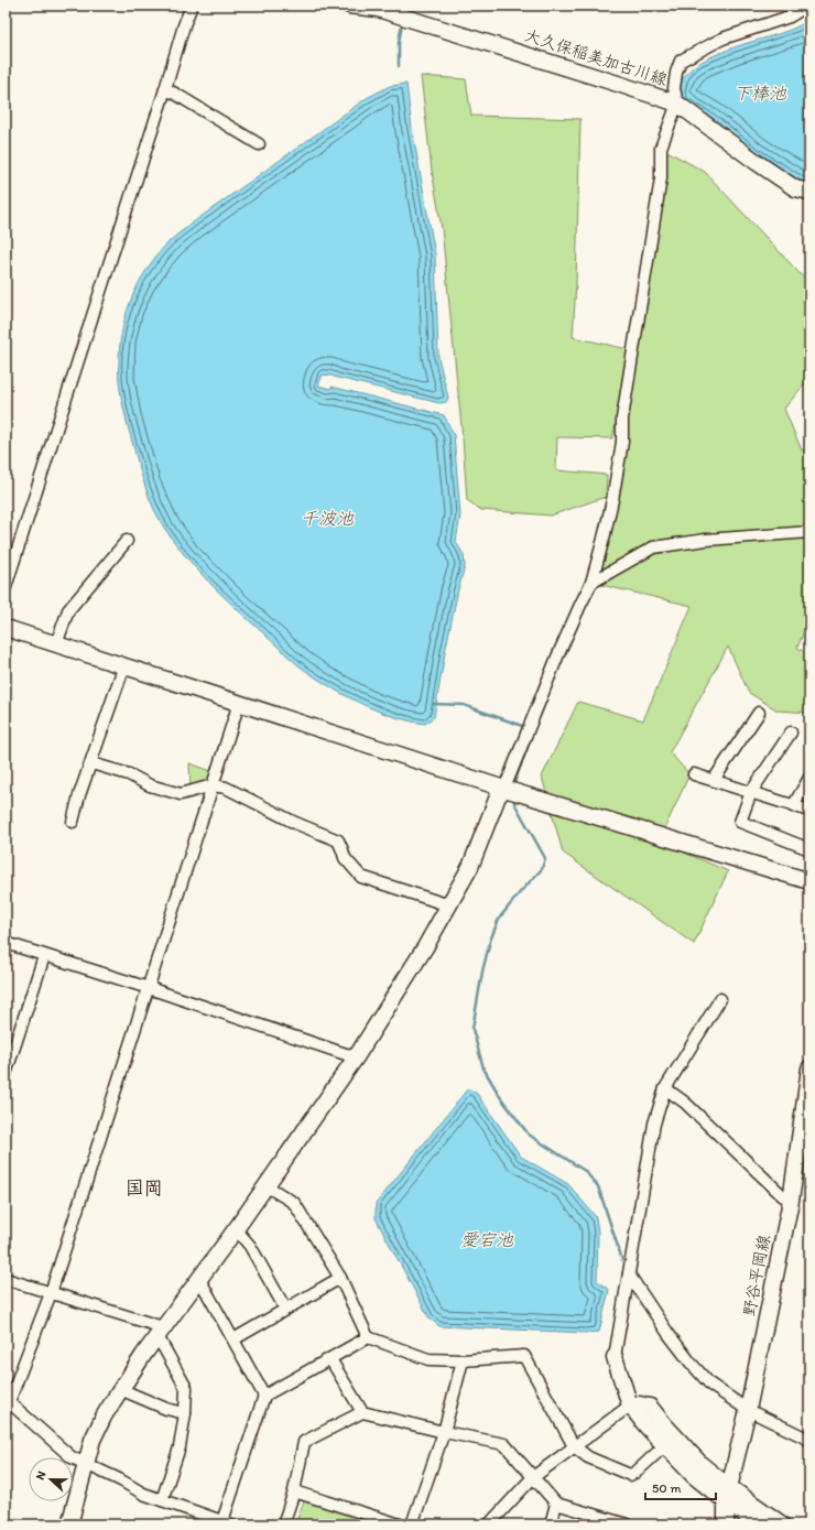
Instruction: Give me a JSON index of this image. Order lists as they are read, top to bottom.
{
  "streets": {
    "street": ["大久保稲美加古川線", "野谷平岡線"]
  },
  "districts": ["国岡"],
  "water": ["下棒池", "千波池", "愛宕池"],
  "scale_bar": "50 m",
  "north": "left"
}
